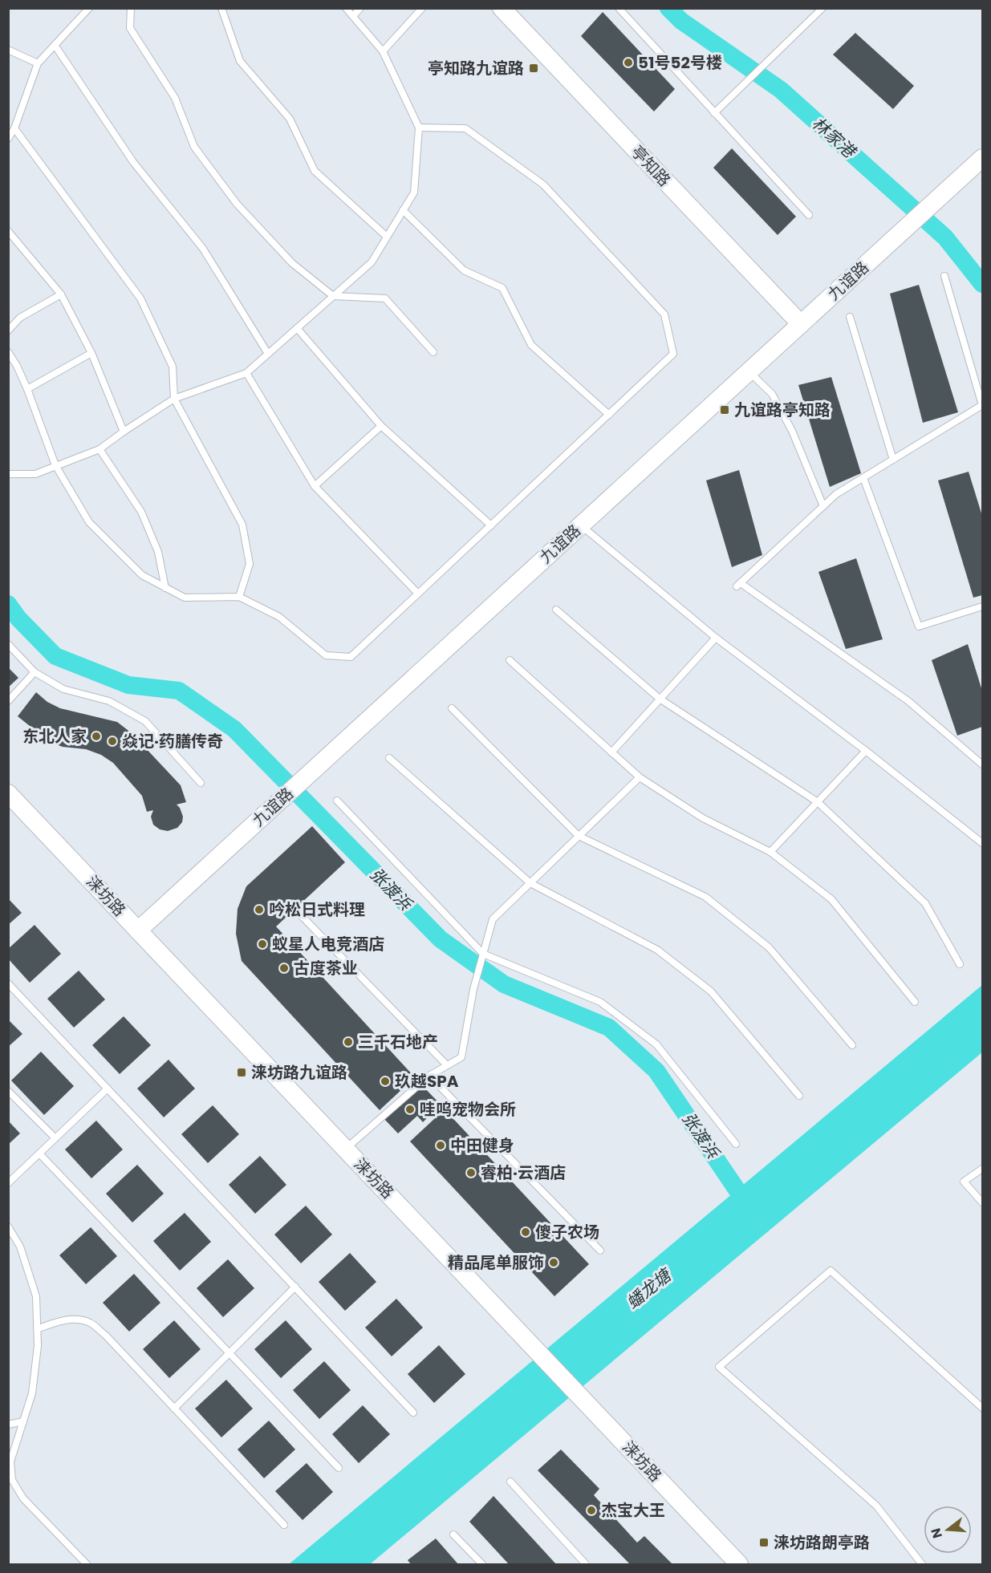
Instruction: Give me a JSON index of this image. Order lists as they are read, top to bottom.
{
  "streets": {
    "street": ["亭知路", "九谊路", "涞坊路"]
  },
  "crossings": [
    ["亭知路", "九谊路"],
    ["九谊路", "涞坊路"]
  ],
  "water": ["林家港", "张渡浜", "蟠龙塘"],
  "places": {
    "other": [
      "51号52号楼",
      "东北人家",
      "焱记·药膳传奇",
      "吟松日式料理",
      "蚁星人电竞酒店",
      "古度茶业",
      "三千石地产",
      "玖越SPA",
      "哇呜宠物会所",
      "中田健身",
      "睿柏·云酒店",
      "傻子农场",
      "精品尾单服饰",
      "杰宝大王"
    ],
    "transit": [
      "亭知路九谊路",
      "九谊路亭知路",
      "涞坊路九谊路",
      "涞坊路朗亭路"
    ]
  },
  "north": "left"
}
